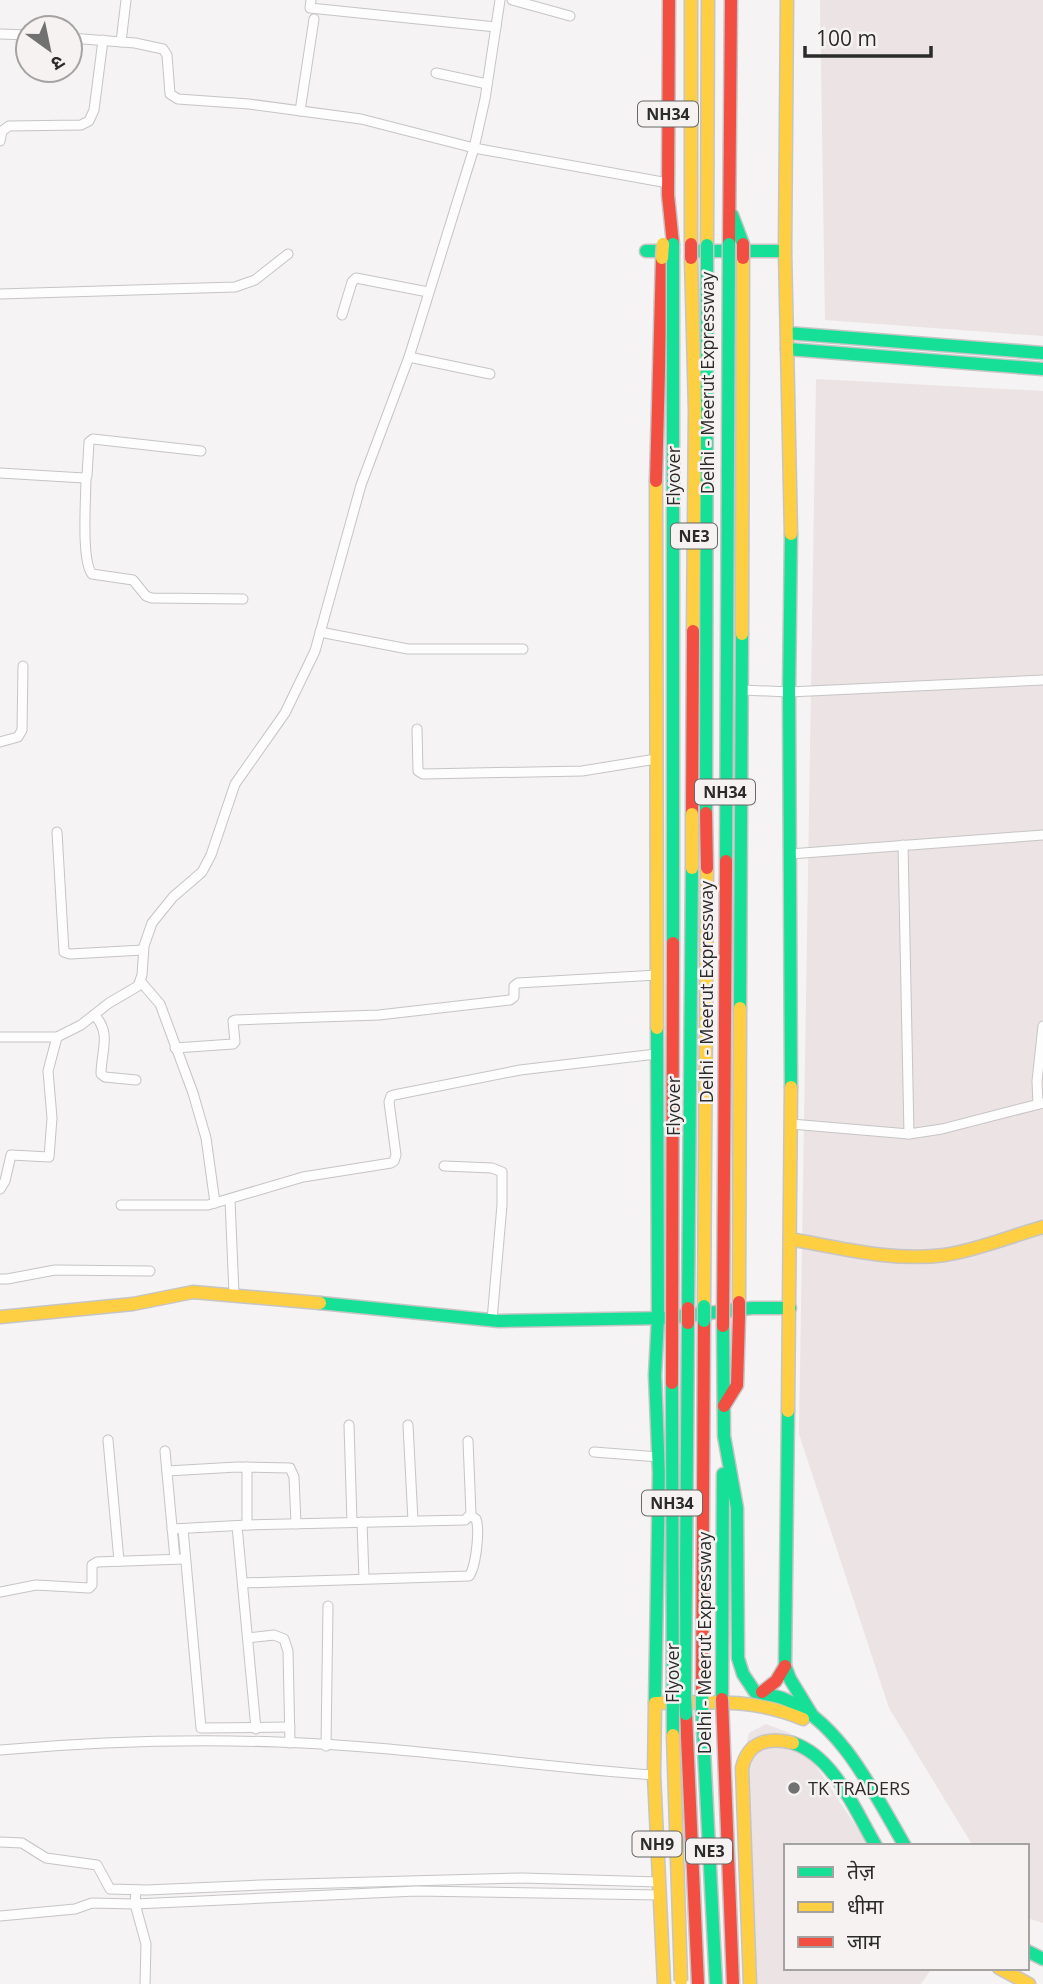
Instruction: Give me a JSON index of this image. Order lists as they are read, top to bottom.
{
  "streets": {
    "main road": [
      "NH34",
      "Delhi - Meerut Expressway",
      "Flyover",
      "NE3",
      "NH9"
    ]
  },
  "crossings": [
    ["NH34", "Flyover"]
  ],
  "places": ["TK TRADERS"],
  "legend": ["तेज़", "धीमा", "जाम"],
  "scale_bar": "100 m",
  "north": "bottom right"
}
